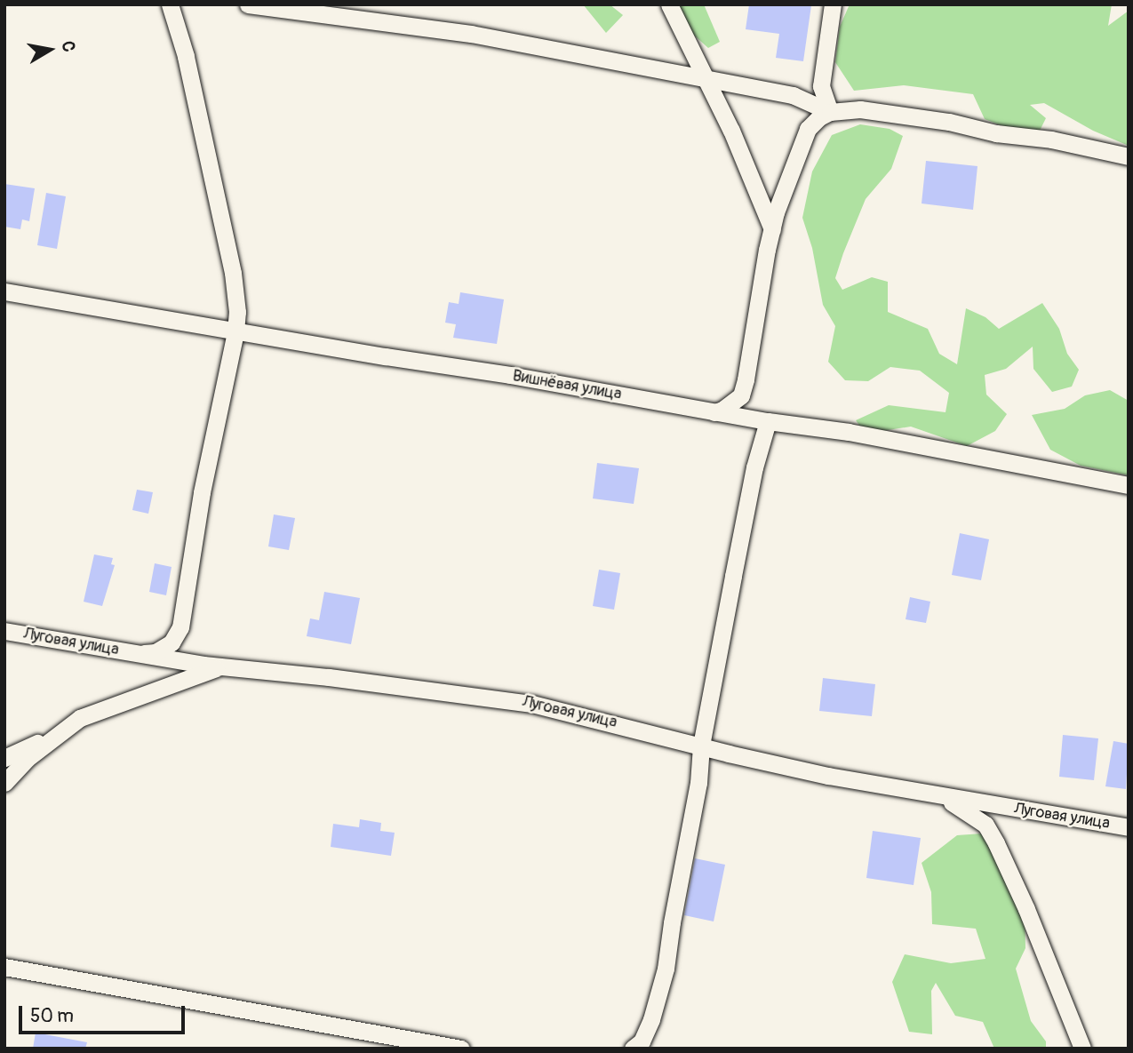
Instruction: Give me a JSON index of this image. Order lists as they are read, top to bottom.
{
  "streets": {
    "street": ["Вишнёвая улица", "Луговая улица"]
  },
  "scale_bar": "50 m",
  "north": "right"
}
